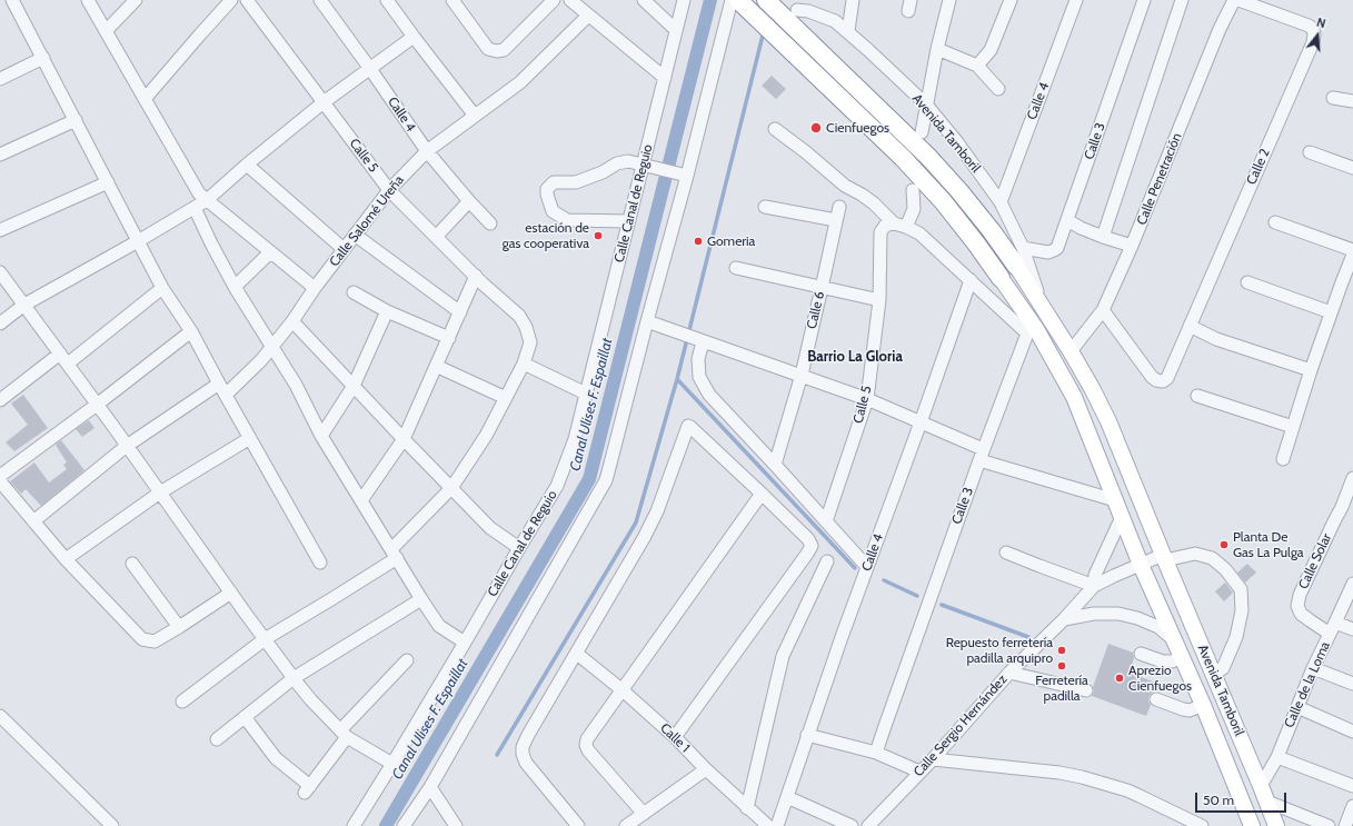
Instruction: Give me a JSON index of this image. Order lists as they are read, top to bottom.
{
  "streets": {
    "main road": ["Avenida Tamboril"],
    "street": [
      "Calle 4",
      "Calle 3",
      "Calle 5",
      "Calle 2",
      "Calle Penetración",
      "Calle Canal de Reguio",
      "Calle Salomé Ureña",
      "Calle 6",
      "Calle Solar",
      "Calle de la Loma",
      "Calle Sergio Hernández",
      "Calle 1"
    ]
  },
  "crossings": [
    ["Calle 4", "Avenida Tamboril"],
    ["Calle 4", "Calle Salomé Ureña"],
    ["Avenida Tamboril", "Calle 3"],
    ["Avenida Tamboril", "Calle Penetración"],
    ["Avenida Tamboril", "Calle de la Loma"],
    ["Avenida Tamboril", "Calle Sergio Hernández"],
    ["Calle 5", "Calle Salomé Ureña"],
    ["Calle 2", "Calle Penetración"],
    ["Calle Solar", "Calle de la Loma"]
  ],
  "districts": ["Barrio La Gloria"],
  "water": ["Canal Ulises F. Espaillat"],
  "places": [
    "Cienfuegos",
    "estación de gas cooperativa",
    "Gomeria",
    "Planta De Gas La Pulga",
    "Repuesto ferretería padilla arquipro",
    "Ferretería padilla",
    "Aprezio Cienfuegos"
  ],
  "scale_bar": "50 m",
  "north": "top"
}
